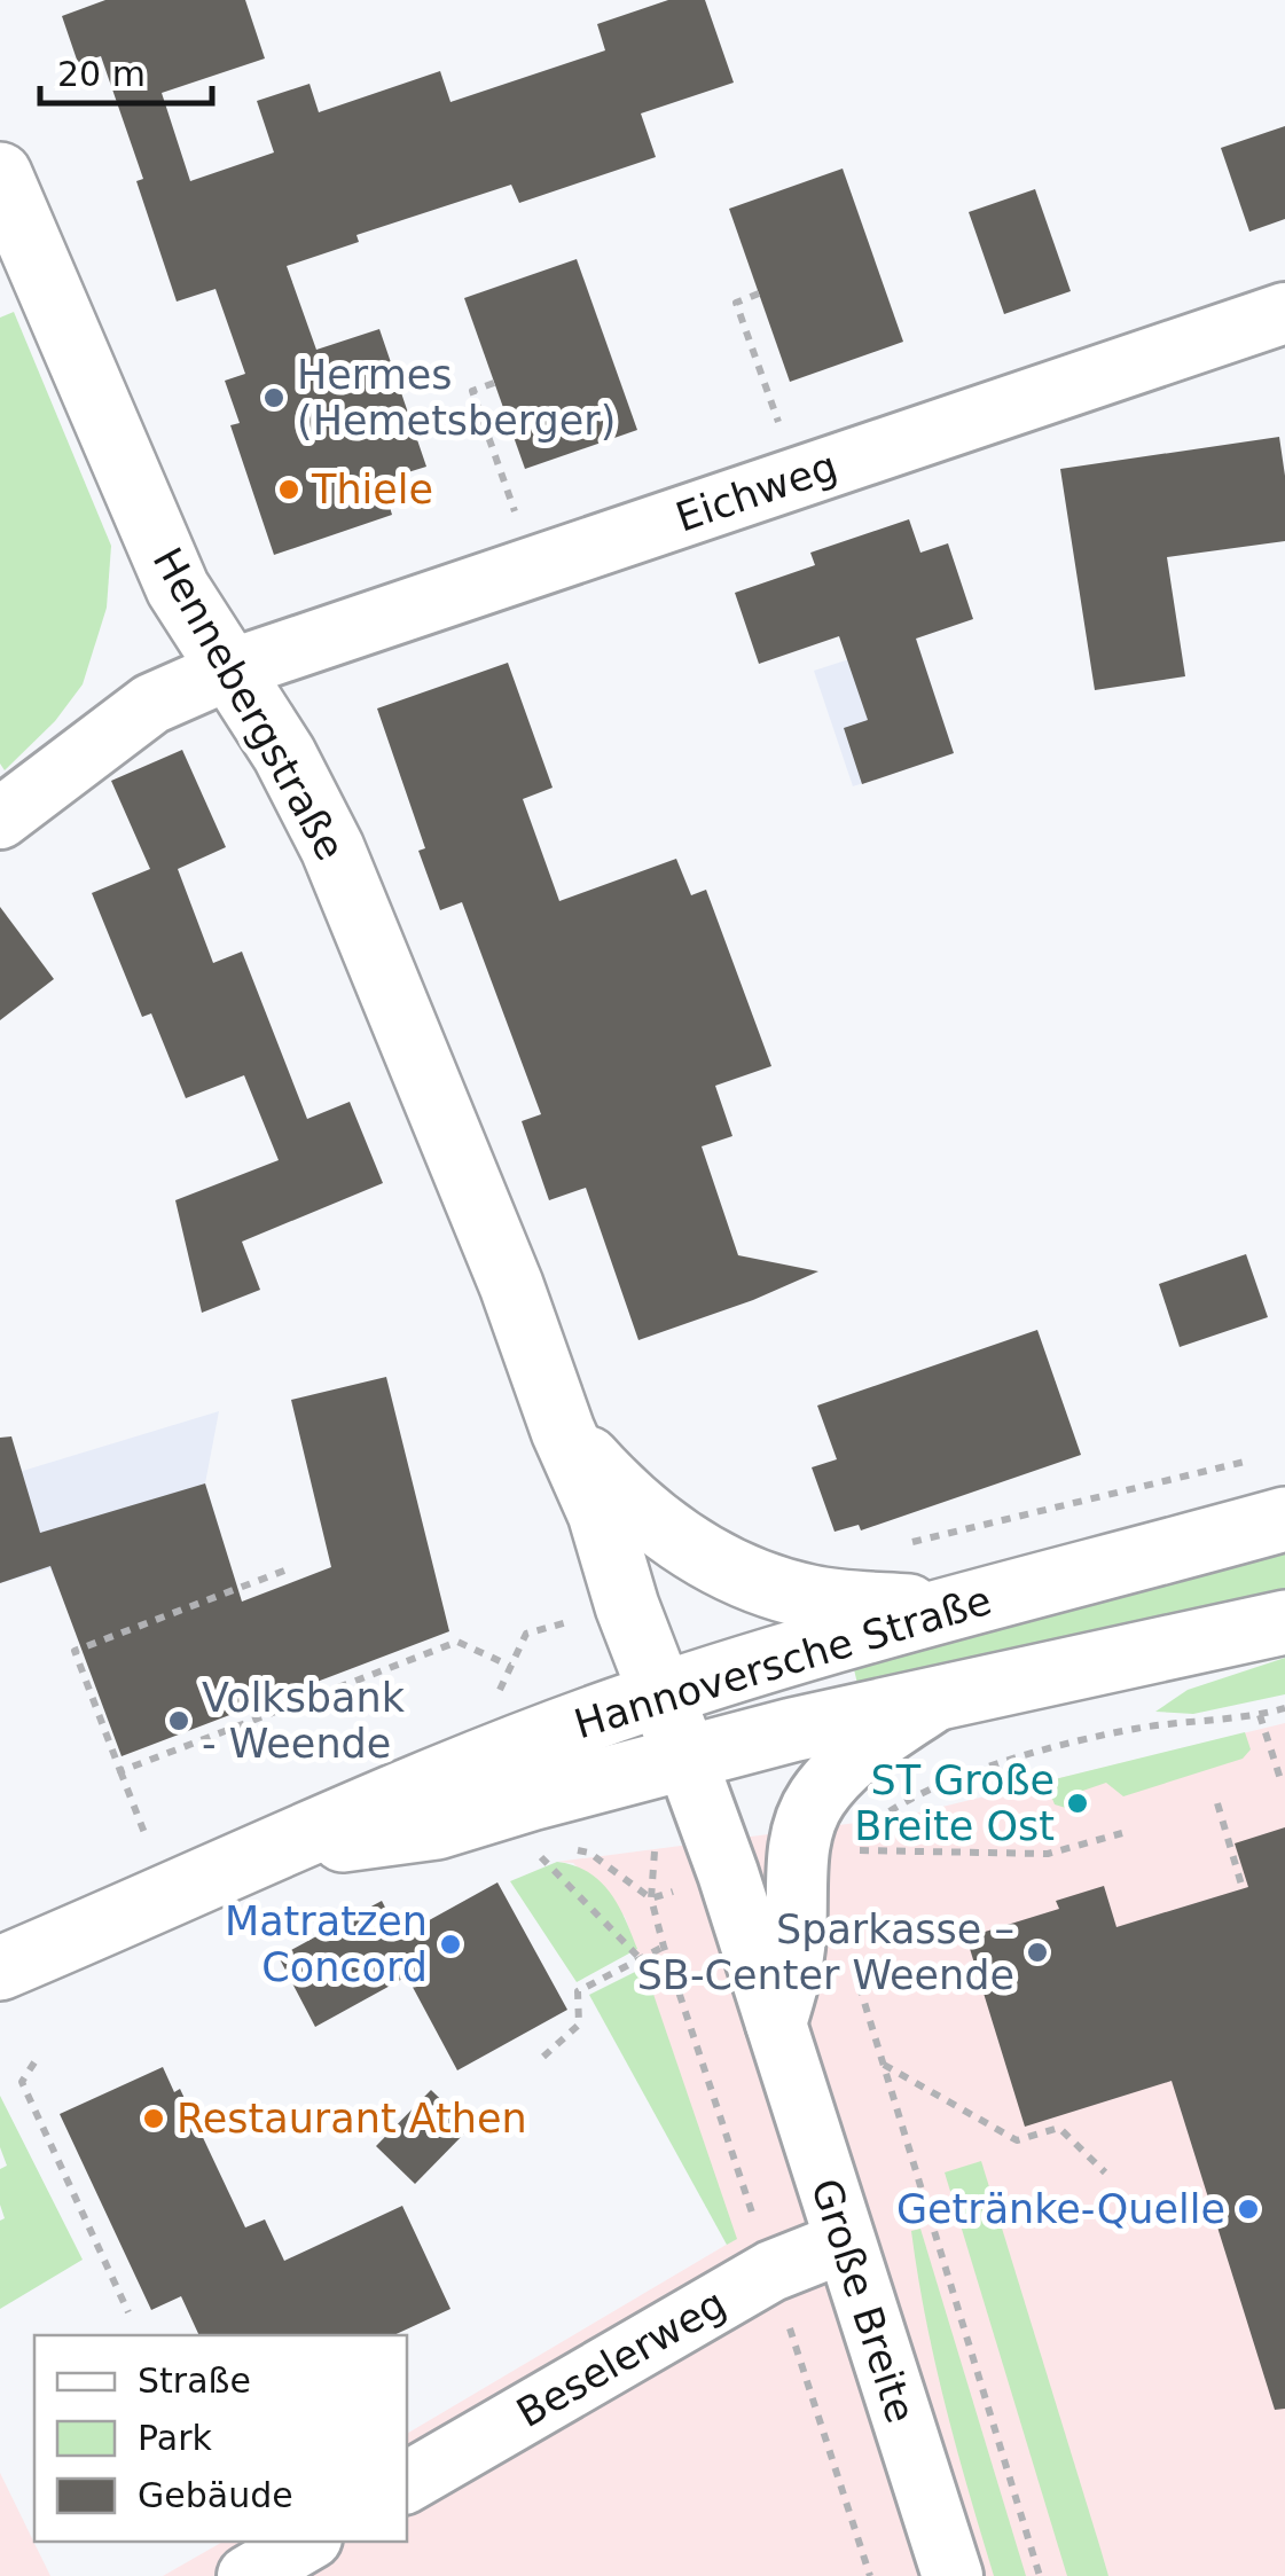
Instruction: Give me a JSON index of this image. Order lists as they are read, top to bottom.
{
  "streets": {
    "street": [
      "Eichweg",
      "Hennebergstraße",
      "Hannoversche Straße",
      "Große Breite",
      "Beselerweg"
    ]
  },
  "crossings": [
    ["Eichweg", "Hennebergstraße"],
    ["Hennebergstraße", "Hannoversche Straße"],
    ["Hennebergstraße", "Große Breite"],
    ["Hannoversche Straße", "Große Breite"],
    ["Große Breite", "Beselerweg"]
  ],
  "places": [
    "Hermes (Hemetsberger)",
    "Thiele",
    "Volksbank - Weende",
    "ST Große Breite Ost",
    "Matratzen Concord",
    "Sparkasse – SB-Center Weende",
    "Restaurant Athen",
    "Getränke-Quelle"
  ],
  "legend": ["Straße", "Park", "Gebäude"],
  "scale_bar": "20 m"
}
